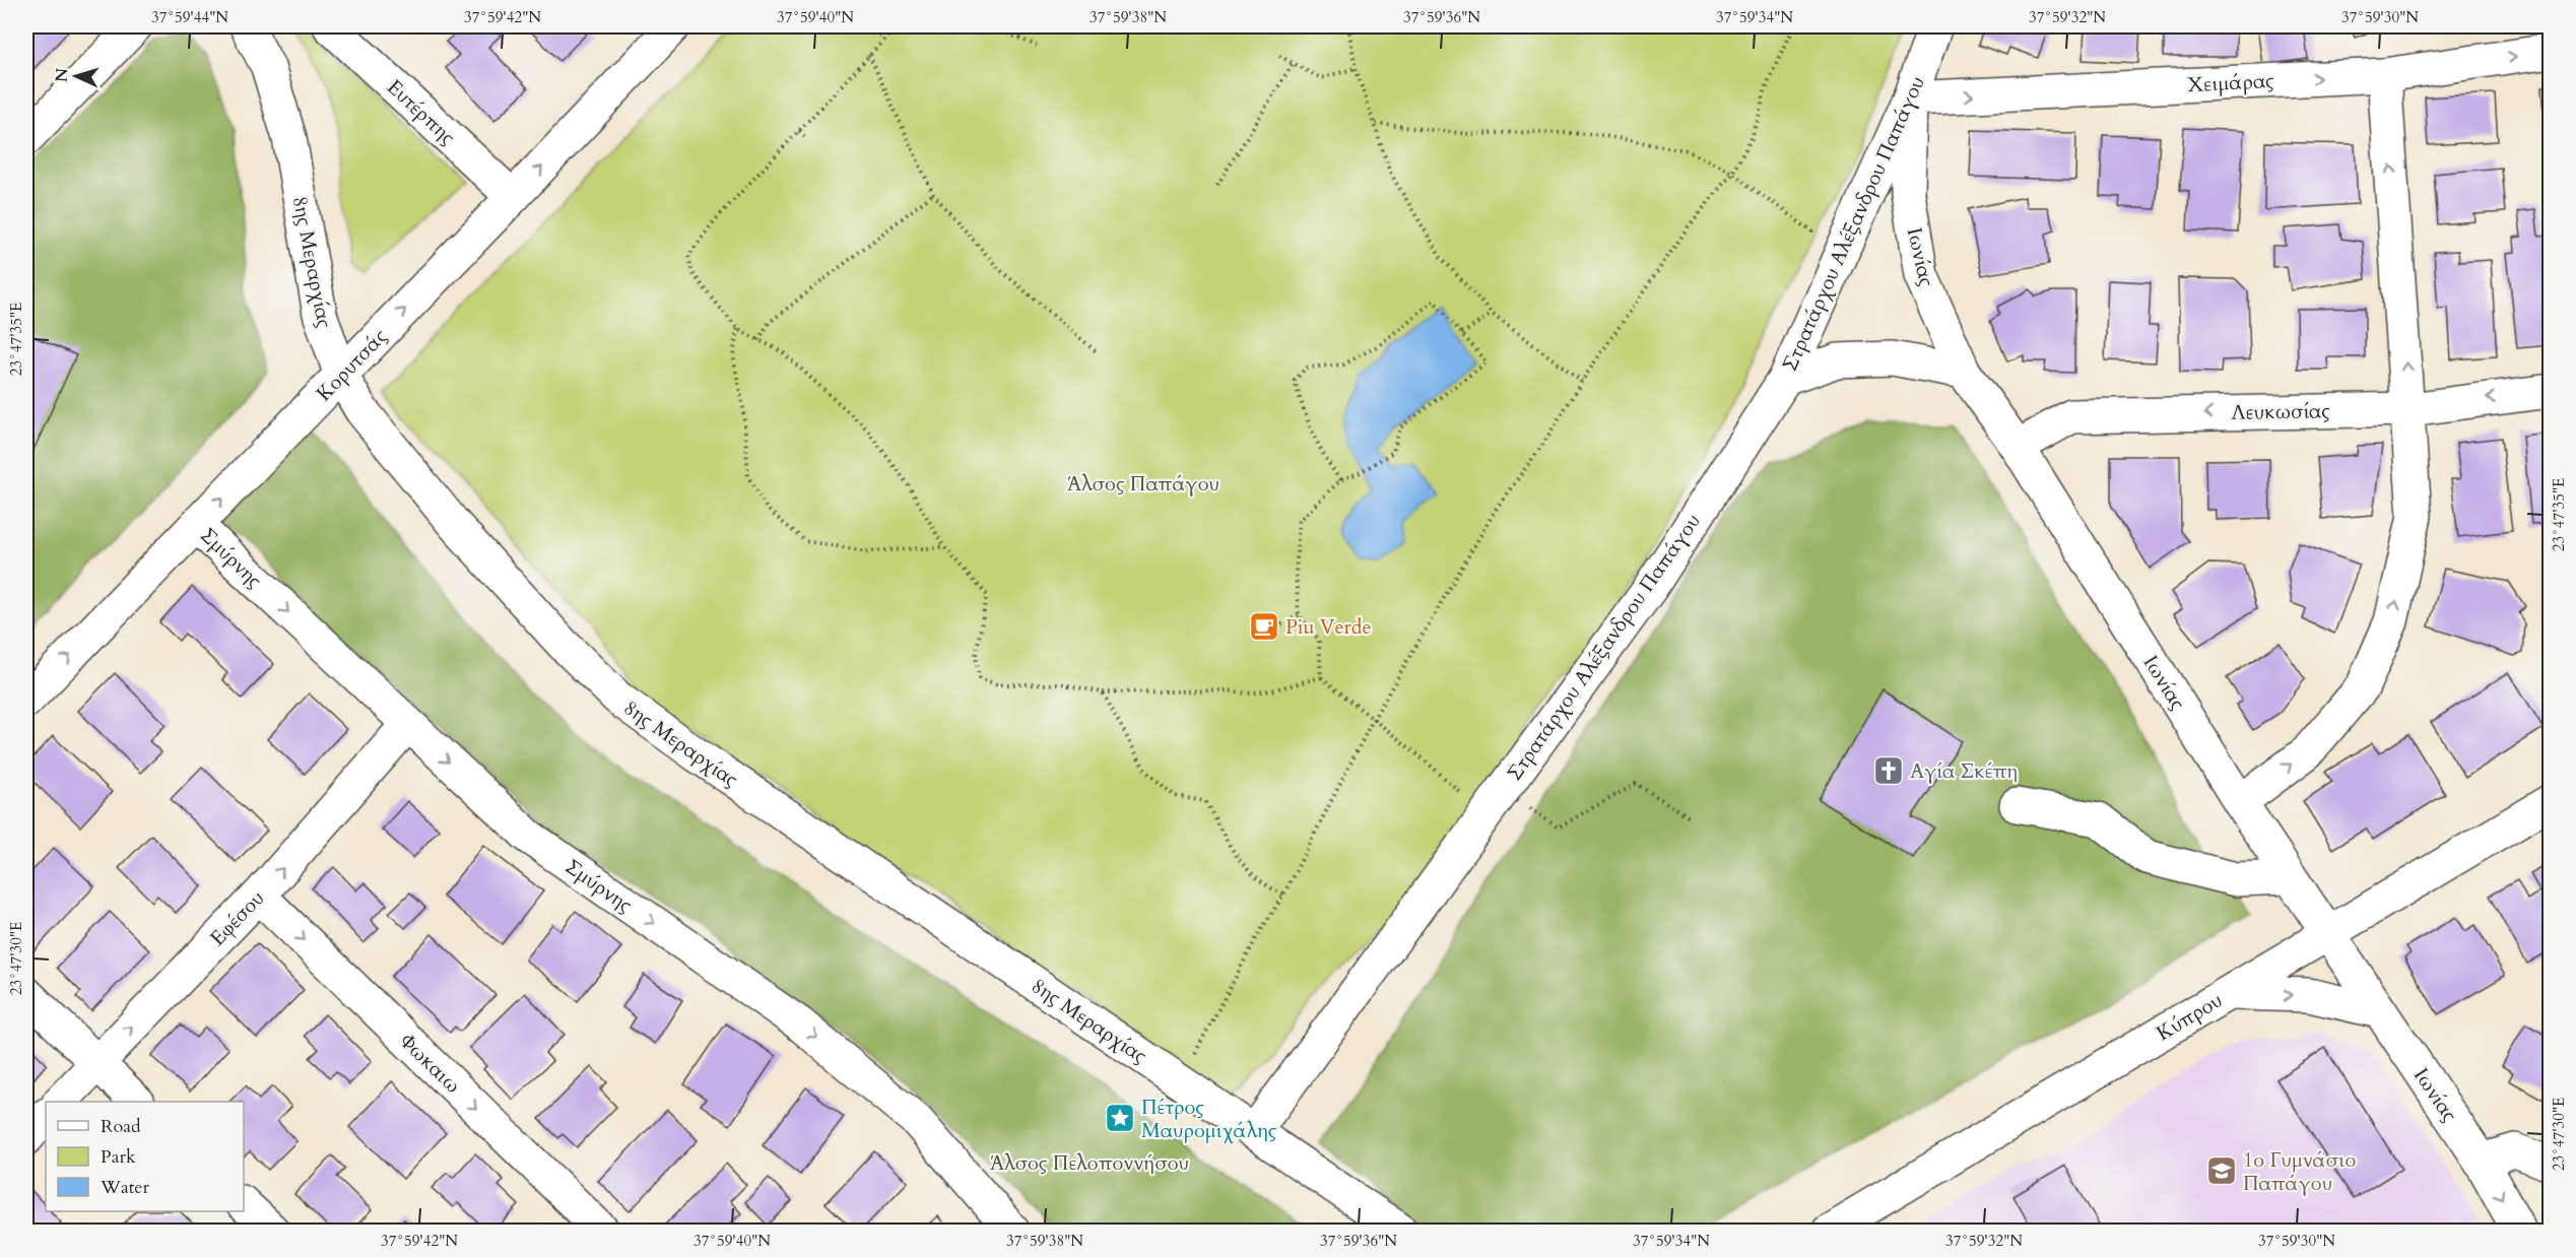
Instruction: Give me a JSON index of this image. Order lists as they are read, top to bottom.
{
  "streets": {
    "street": [
      "Χειμάρας",
      "Ευτέρπης",
      "Στρατάρχου Αλέξανδρου Παπάγου",
      "Ιωνίας",
      "8ης Μεραρχίας",
      "Κορυτσάς",
      "Λευκωσίας",
      "Σμύρνης",
      "Εφέσου",
      "Κύπρου",
      "Φωκαιω"
    ]
  },
  "crossings": [
    ["Χειμάρας", "Στρατάρχου Αλέξανδρου Παπάγου"],
    ["Χειμάρας", "Ιωνίας"],
    ["Ευτέρπης", "Κορυτσάς"],
    ["Στρατάρχου Αλέξανδρου Παπάγου", "Ιωνίας"],
    ["Στρατάρχου Αλέξανδρου Παπάγου", "8ης Μεραρχίας"],
    ["Ιωνίας", "Λευκωσίας"],
    ["Ιωνίας", "Κύπρου"],
    ["8ης Μεραρχίας", "Κορυτσάς"],
    ["Κορυτσάς", "Σμύρνης"],
    ["Σμύρνης", "Εφέσου"],
    ["Εφέσου", "Φωκαιω"]
  ],
  "one_way": [
    "Χειμάρας",
    "Κορυτσάς",
    "Λευκωσίας",
    "Σμύρνης",
    "Εφέσου",
    "Φωκαιω"
  ],
  "parks": ["Άλσος Παπάγου", "Άλσος Πελοποννήσου"],
  "places": {
    "cafe": ["Piu Verde"],
    "church": ["Αγία Σκέπη"],
    "place": ["Πέτρος Μαυρομιχάλης"],
    "school or university": ["1ο Γυμνάσιο Παπάγου"]
  },
  "legend": ["Road", "Park", "Water"],
  "north": "left",
  "coordinates": [
    "37°59'44\"N",
    "37°59'42\"N",
    "37°59'40\"N",
    "37°59'38\"N",
    "37°59'36\"N",
    "37°59'34\"N",
    "37°59'32\"N",
    "37°59'30\"N",
    "23°47'35\"E",
    "23°47'30\"E"
  ]
}
